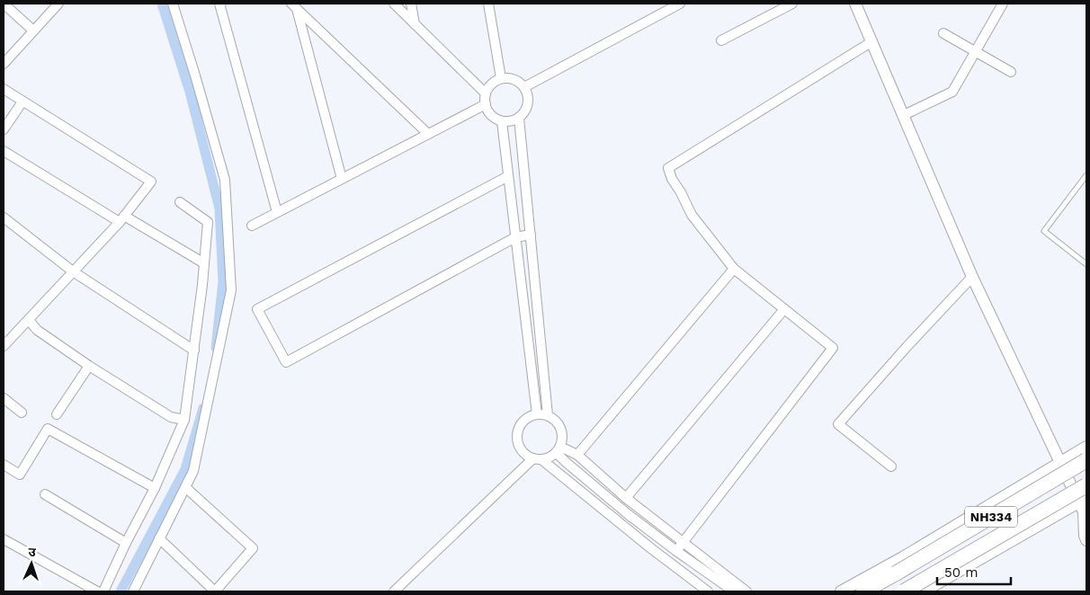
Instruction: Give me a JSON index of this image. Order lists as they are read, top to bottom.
{
  "streets": {
    "highway": ["NH334"]
  },
  "scale_bar": "50 m",
  "north": "top"
}
